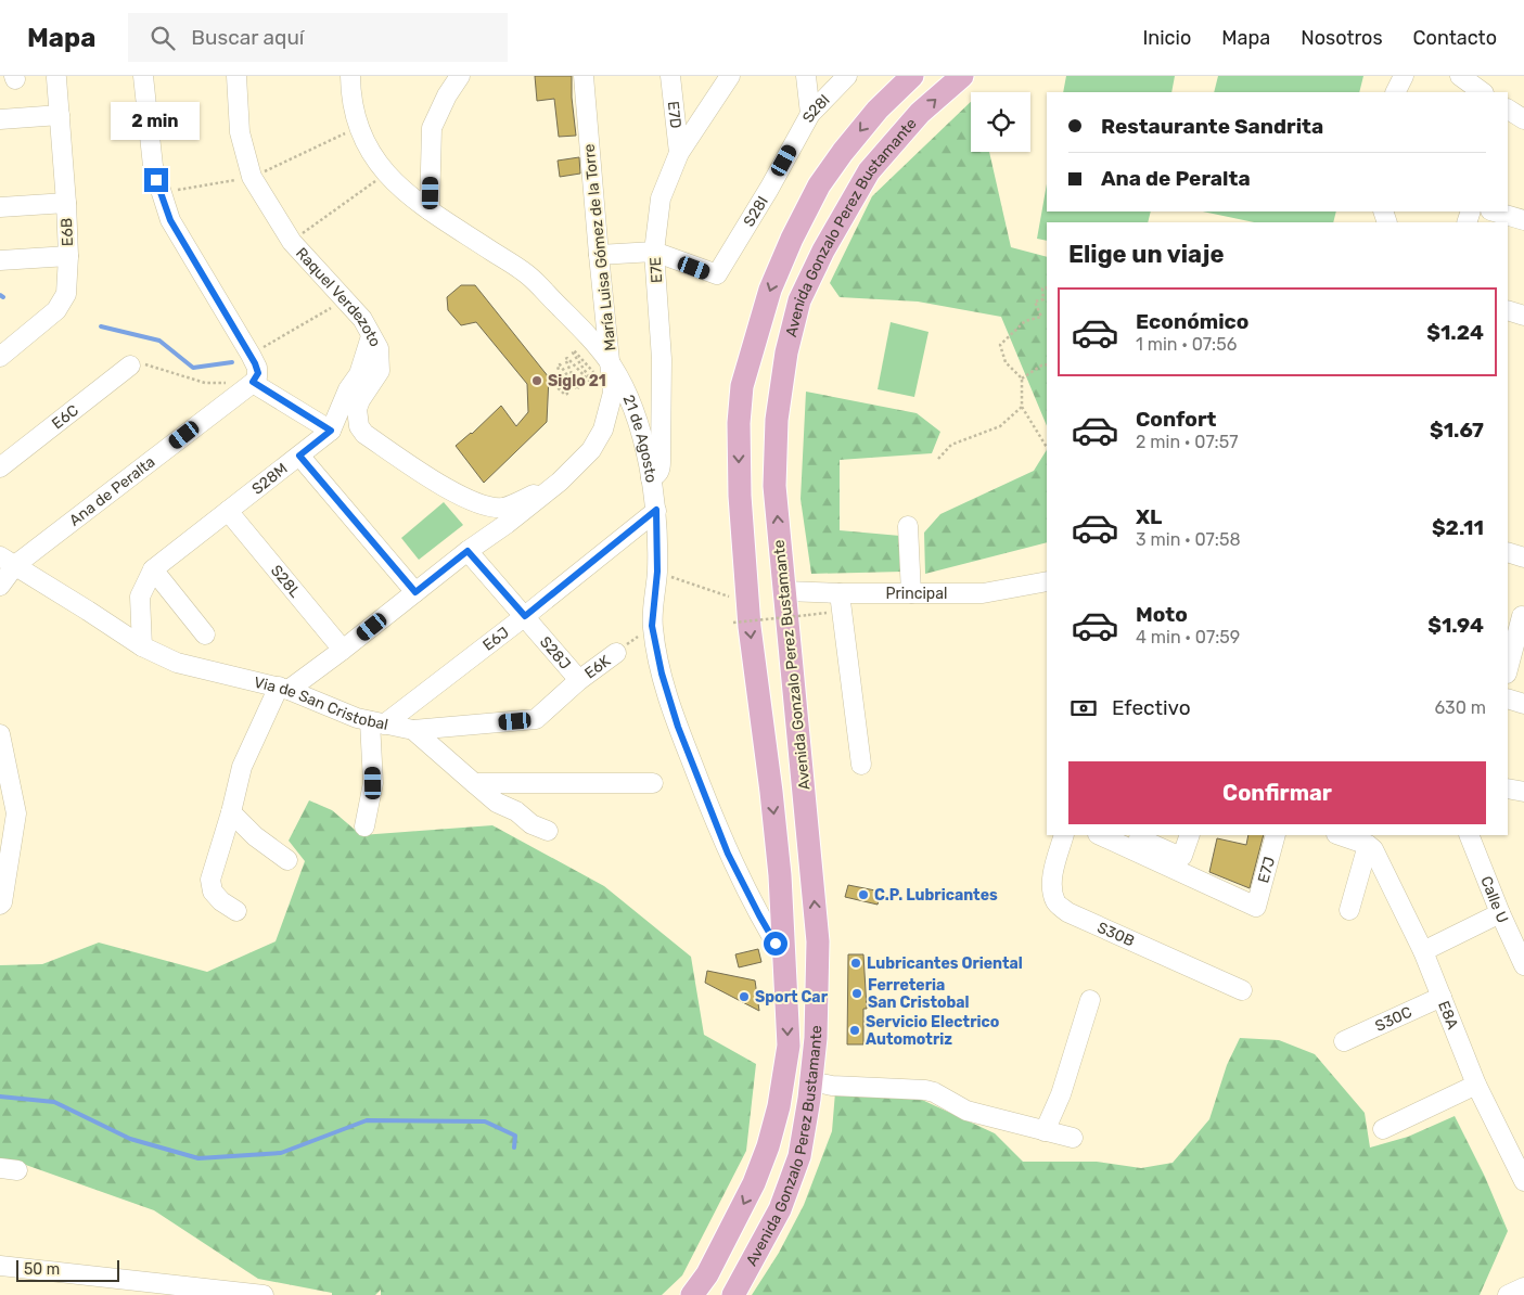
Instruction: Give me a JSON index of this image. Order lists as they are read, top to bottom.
{
  "streets": {
    "main road": ["Avenida Gonzalo Perez Bustamante"],
    "street": [
      "S28l",
      "E7D",
      "S28I",
      "E6B",
      "María Luisa Gómez de la Torre",
      "E7E",
      "Raquel Verdezoto",
      "E6C",
      "21 de Agosto",
      "S28M",
      "Ana de Peralta",
      "S28L",
      "Principal",
      "E6J",
      "S28J",
      "E6K",
      "Via de San Cristobal",
      "E7J",
      "Calle U",
      "S30B",
      "E8A",
      "S30C"
    ]
  },
  "crossings": [
    ["S28l", "S28I"],
    ["E7D", "E7E"],
    ["S28I", "E7E"],
    ["Avenida Gonzalo Perez Bustamante", "21 de Agosto"],
    ["Avenida Gonzalo Perez Bustamante", "Principal"],
    ["María Luisa Gómez de la Torre", "Raquel Verdezoto"],
    ["María Luisa Gómez de la Torre", "21 de Agosto"],
    ["María Luisa Gómez de la Torre", "S28L"],
    ["María Luisa Gómez de la Torre", "S28J"],
    ["María Luisa Gómez de la Torre", "Via de San Cristobal"],
    ["E7E", "21 de Agosto"],
    ["Raquel Verdezoto", "S28M"],
    ["21 de Agosto", "E6J"],
    ["21 de Agosto", "E6K"],
    ["S28M", "S28L"],
    ["S28M", "Via de San Cristobal"],
    ["Ana de Peralta", "Via de San Cristobal"],
    ["E6J", "S28J"],
    ["E6J", "Via de San Cristobal"],
    ["S28J", "E6K"],
    ["E6K", "Via de San Cristobal"],
    ["E8A", "S30C"]
  ],
  "places": [
    "Siglo 21",
    "C.P. Lubricantes",
    "Lubricantes Oriental",
    "Ferreteria San Cristobal",
    "Sport Car",
    "Servicio Electrico Automotriz"
  ],
  "scale_bar": "50 m",
  "page": {
    "header": "Mapa",
    "search": "Buscar aquí",
    "nav": [
      "Inicio",
      "Mapa",
      "Nosotros",
      "Contacto"
    ],
    "banner": ["Restaurante Sandrita", "Ana de Peralta"],
    "bubble": "2 min",
    "heading": "Elige un viaje",
    "list": [
      {
        "name": "Económico",
        "note": "1 min · 07:56",
        "value": "$1.24"
      },
      {
        "name": "Confort",
        "note": "2 min · 07:57",
        "value": "$1.67"
      },
      {
        "name": "XL",
        "note": "3 min · 07:58",
        "value": "$2.11"
      },
      {
        "name": "Moto",
        "note": "4 min · 07:59",
        "value": "$1.94"
      }
    ],
    "pay": ["Efectivo", "630 m"],
    "buttons": "Confirmar",
    "scale": "50 m"
  }
}
